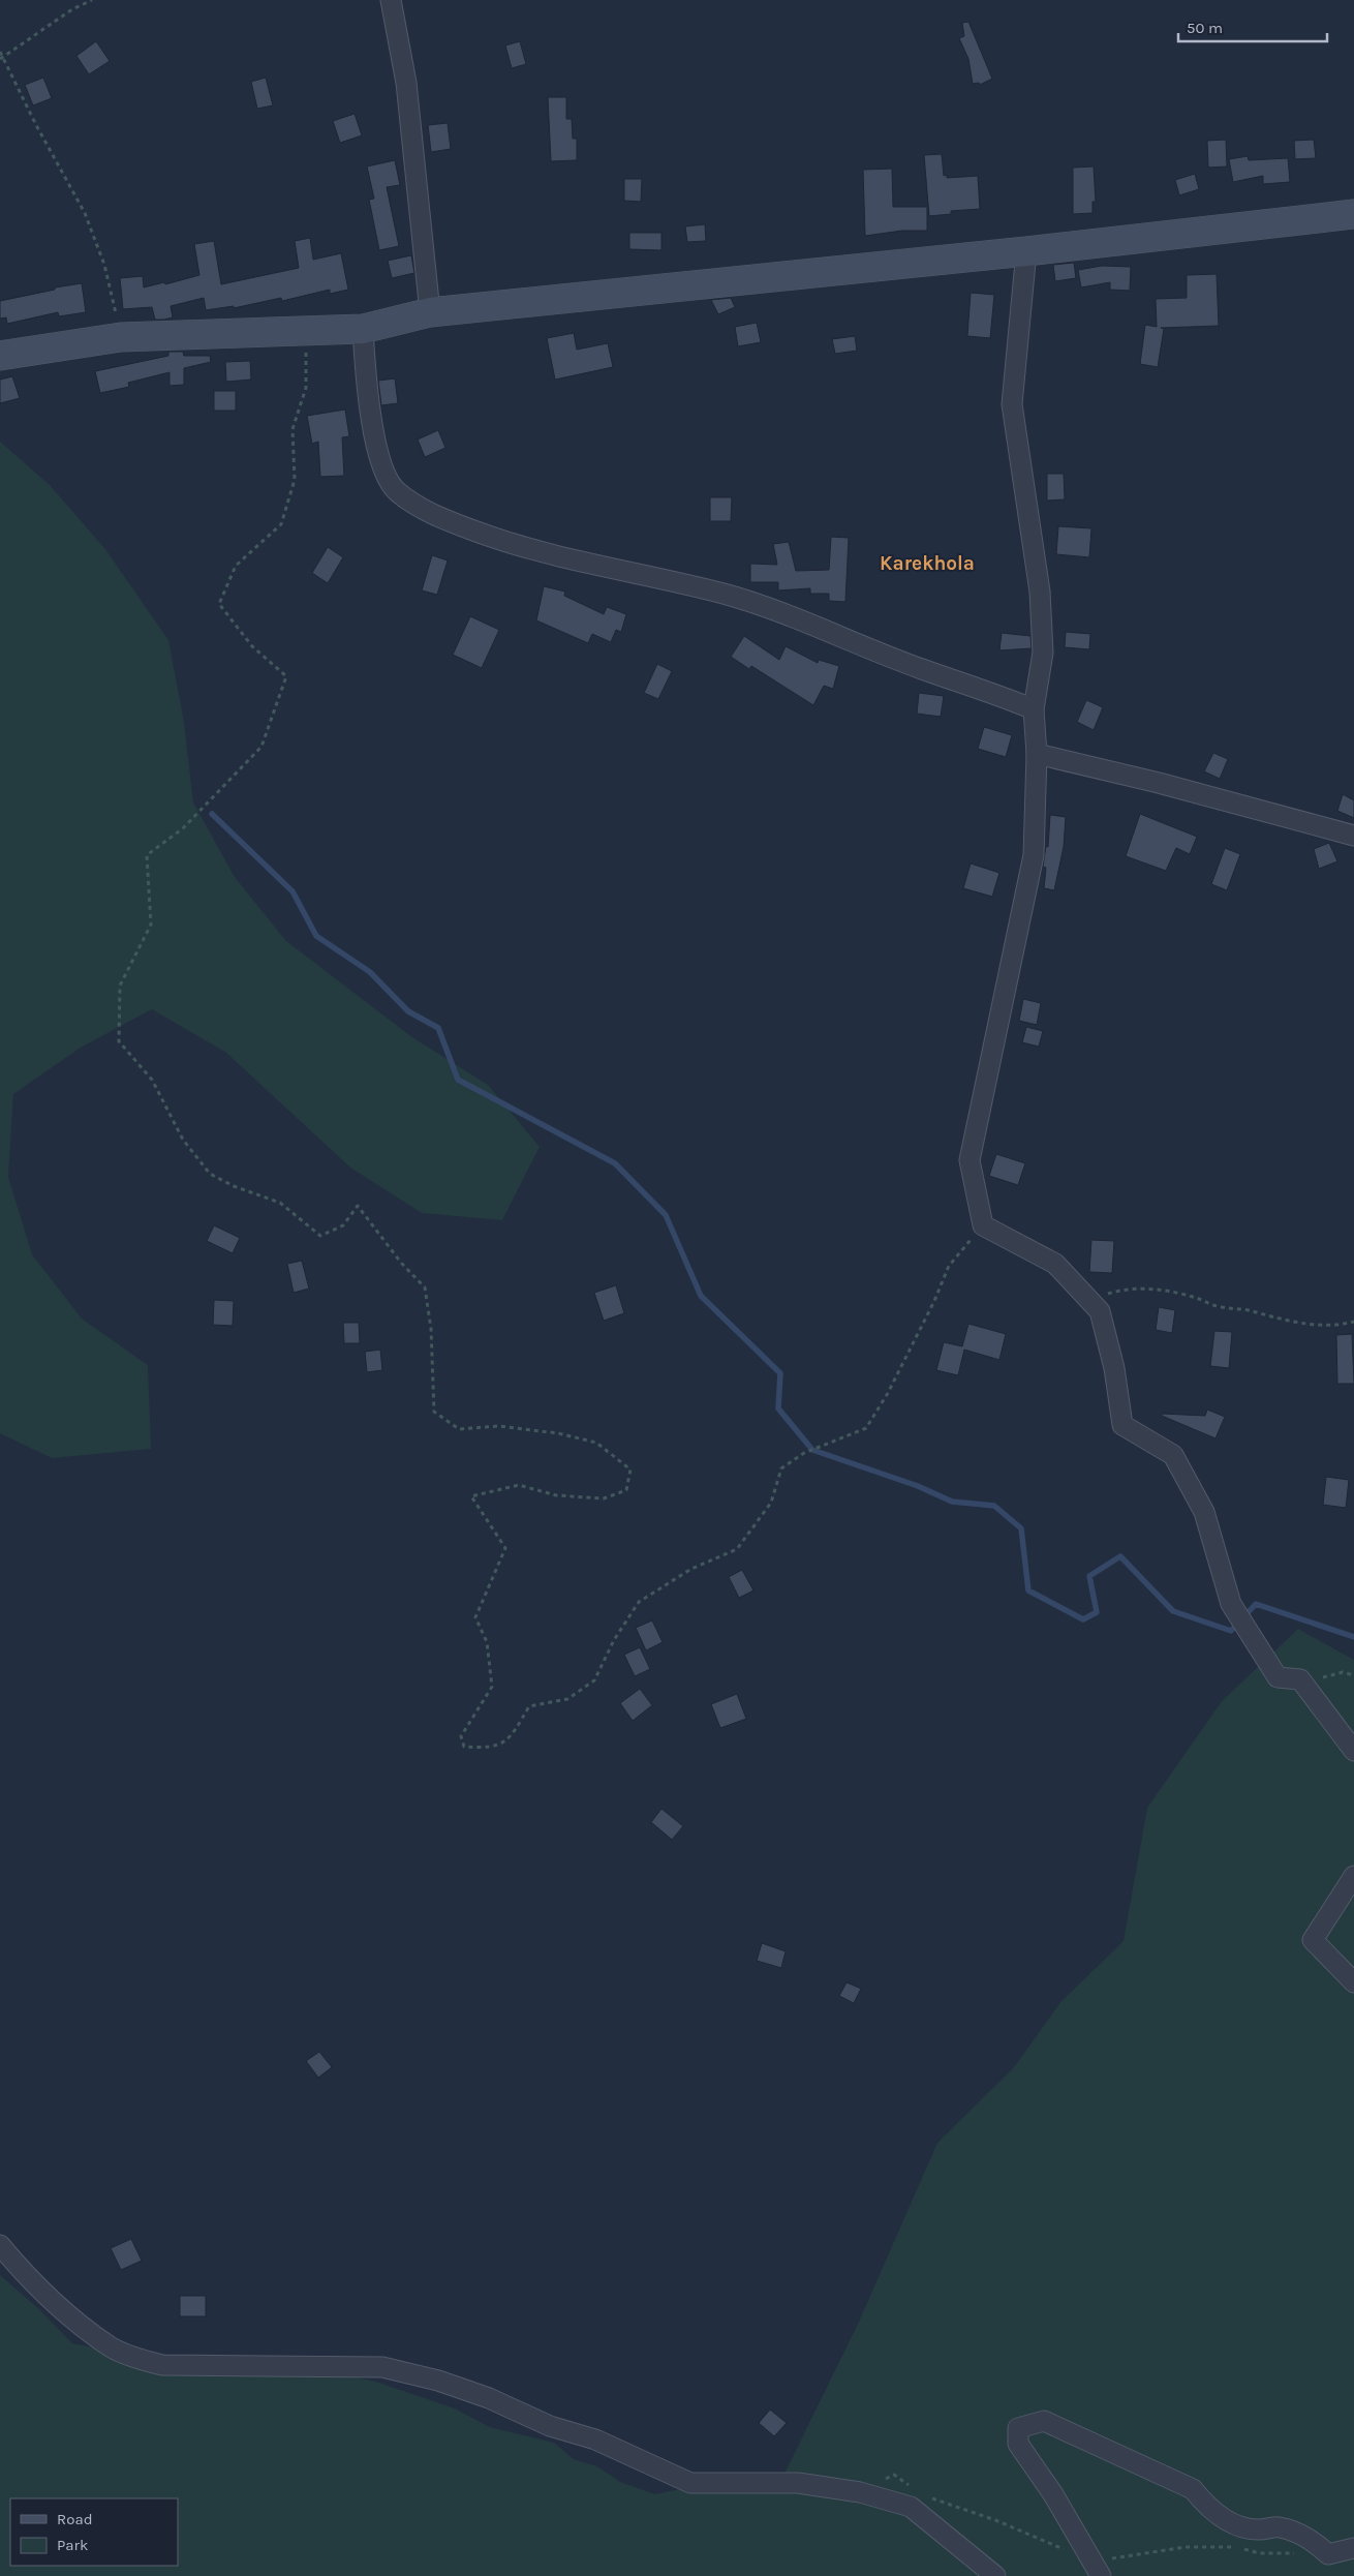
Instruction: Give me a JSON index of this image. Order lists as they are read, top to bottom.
{
  "districts": ["Karekhola"],
  "legend": ["Road", "Park"],
  "scale_bar": "50 m"
}
